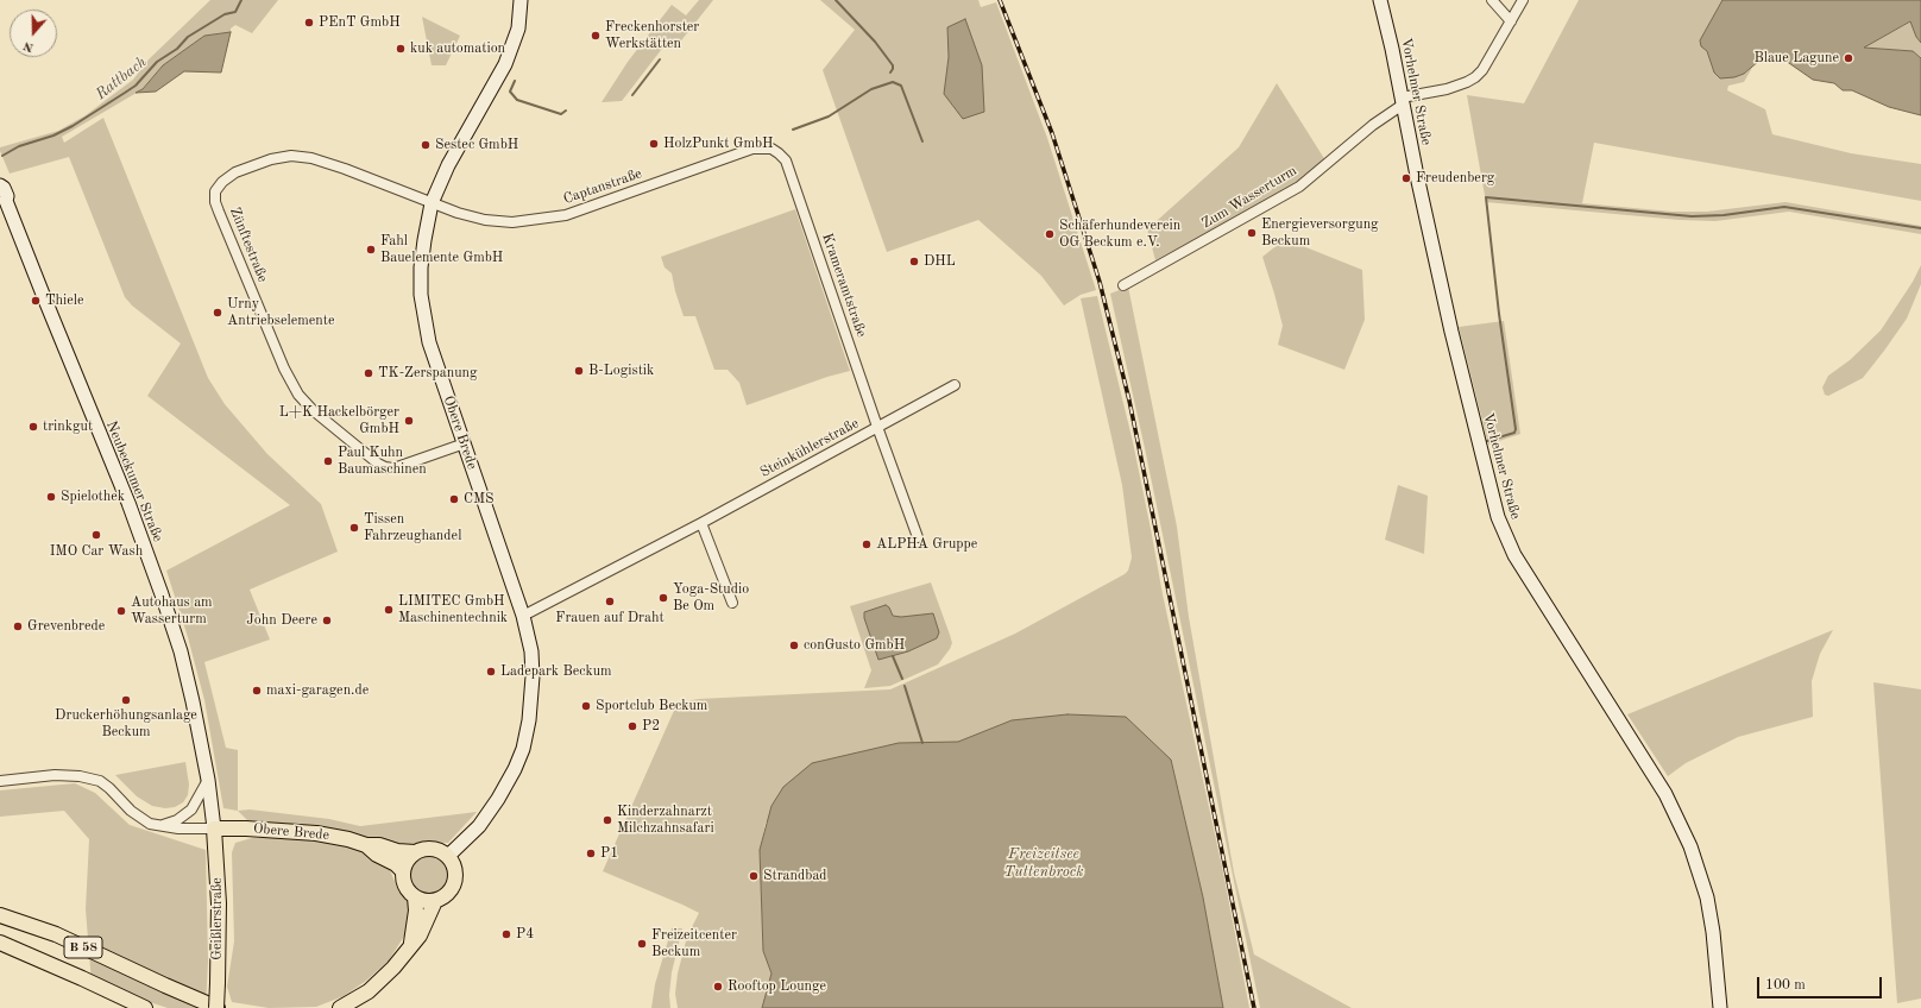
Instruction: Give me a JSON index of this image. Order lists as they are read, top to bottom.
{
  "streets": {
    "main road": ["Obere Brede", "Geißlerstraße", "B 58"],
    "street": [
      "Vorhelmer Straße",
      "Captanstraße",
      "Zum Wasserturm",
      "Zünftestraße",
      "Krameramtstraße",
      "Steinkühlerstraße",
      "Neubeckumer Straße"
    ]
  },
  "crossings": [
    ["Vorhelmer Straße", "Zum Wasserturm"],
    ["Captanstraße", "Zünftestraße"],
    ["Captanstraße", "Krameramtstraße"],
    ["Captanstraße", "Obere Brede"],
    ["Zünftestraße", "Obere Brede"],
    ["Krameramtstraße", "Steinkühlerstraße"],
    ["Obere Brede", "Steinkühlerstraße"],
    ["Obere Brede", "Neubeckumer Straße"],
    ["Obere Brede", "Geißlerstraße"],
    ["Neubeckumer Straße", "Geißlerstraße"],
    ["Geißlerstraße", "B 58"]
  ],
  "water": ["Rattbach", "Freizeitsee Tuttenbrock"],
  "places": [
    "PEnT GmbH",
    "Freckenhorster Werkstätten",
    "kuk automation",
    "Blaue Lagune",
    "HolzPunkt GmbH",
    "Sestec GmbH",
    "Freudenberg",
    "Energieversorgung Beckum",
    "Schäferhundeverein OG Beckum e.V.",
    "Fahl Bauelemente GmbH",
    "DHL",
    "Thiele",
    "Urny Antriebselemente",
    "B-Logistik",
    "TK-Zerspanung",
    "L+K Hackelbörger GmbH",
    "trinkgut",
    "Paul Kuhn Baumaschinen",
    "Spielothek",
    "CMS",
    "Tissen Fahrzeughandel",
    "IMO Car Wash",
    "ALPHA Gruppe",
    "Yoga-Studio Be Om",
    "Frauen auf Draht",
    "LIMITEC GmbH Maschinentechnik",
    "Autohaus am Wasserturm",
    "John Deere",
    "Grevenbrede",
    "conGusto GmbH",
    "Ladepark Beckum",
    "maxi-garagen.de",
    "Druckerhöhungsanlage Beckum",
    "Sportclub Beckum",
    "P2",
    "Kinderzahnarzt Milchzahnsafari",
    "P1",
    "Strandbad",
    "P4",
    "Freizeitcenter Beckum",
    "Rooftop Lounge"
  ],
  "scale_bar": "100 m",
  "north": "bottom"
}
